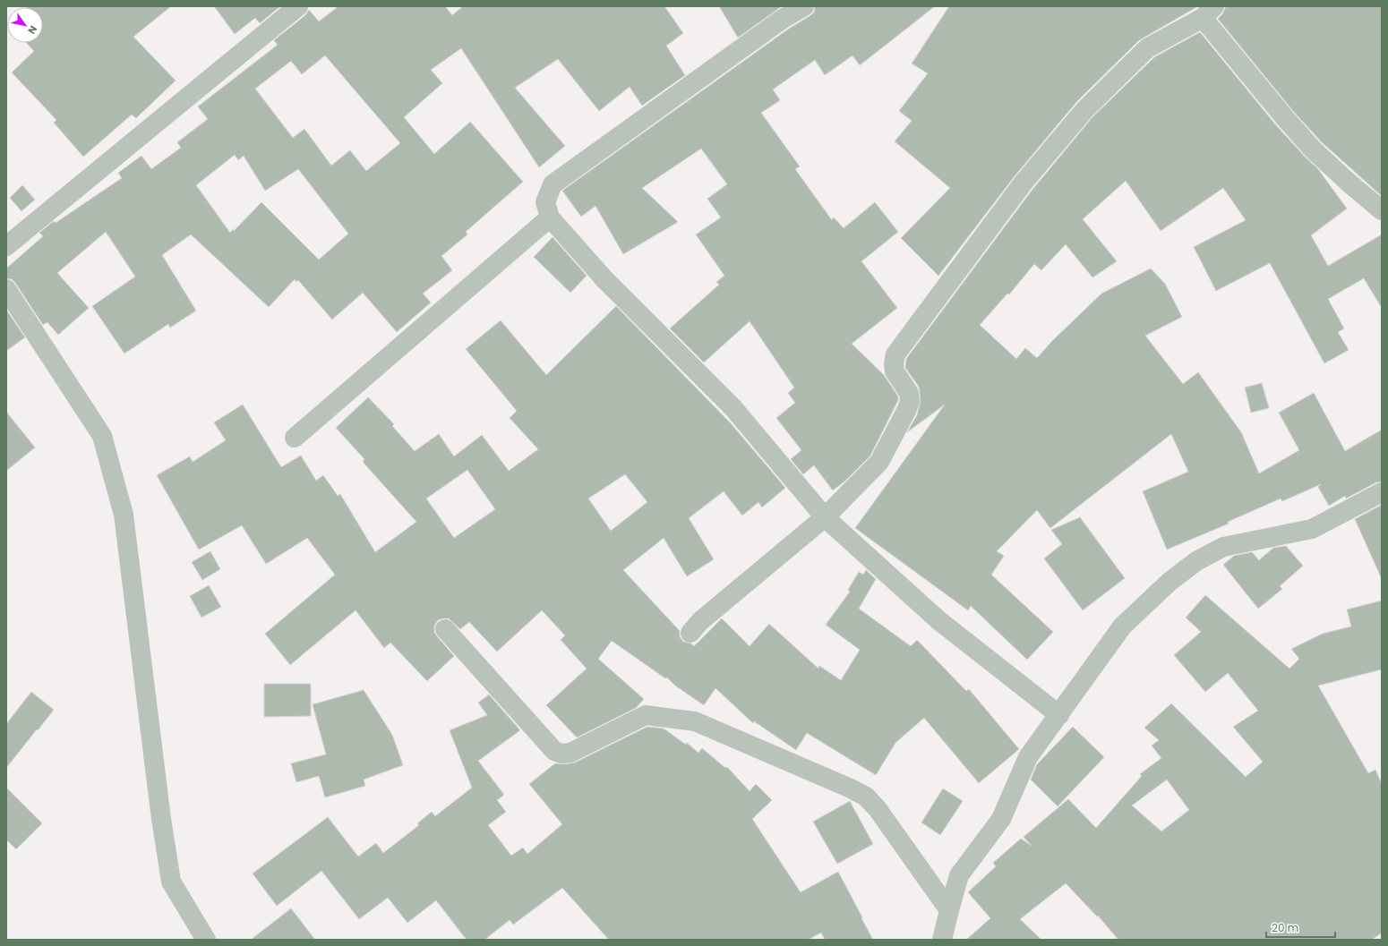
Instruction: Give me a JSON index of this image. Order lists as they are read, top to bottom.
{
  "scale_bar": "20 m",
  "north": "bottom right"
}
